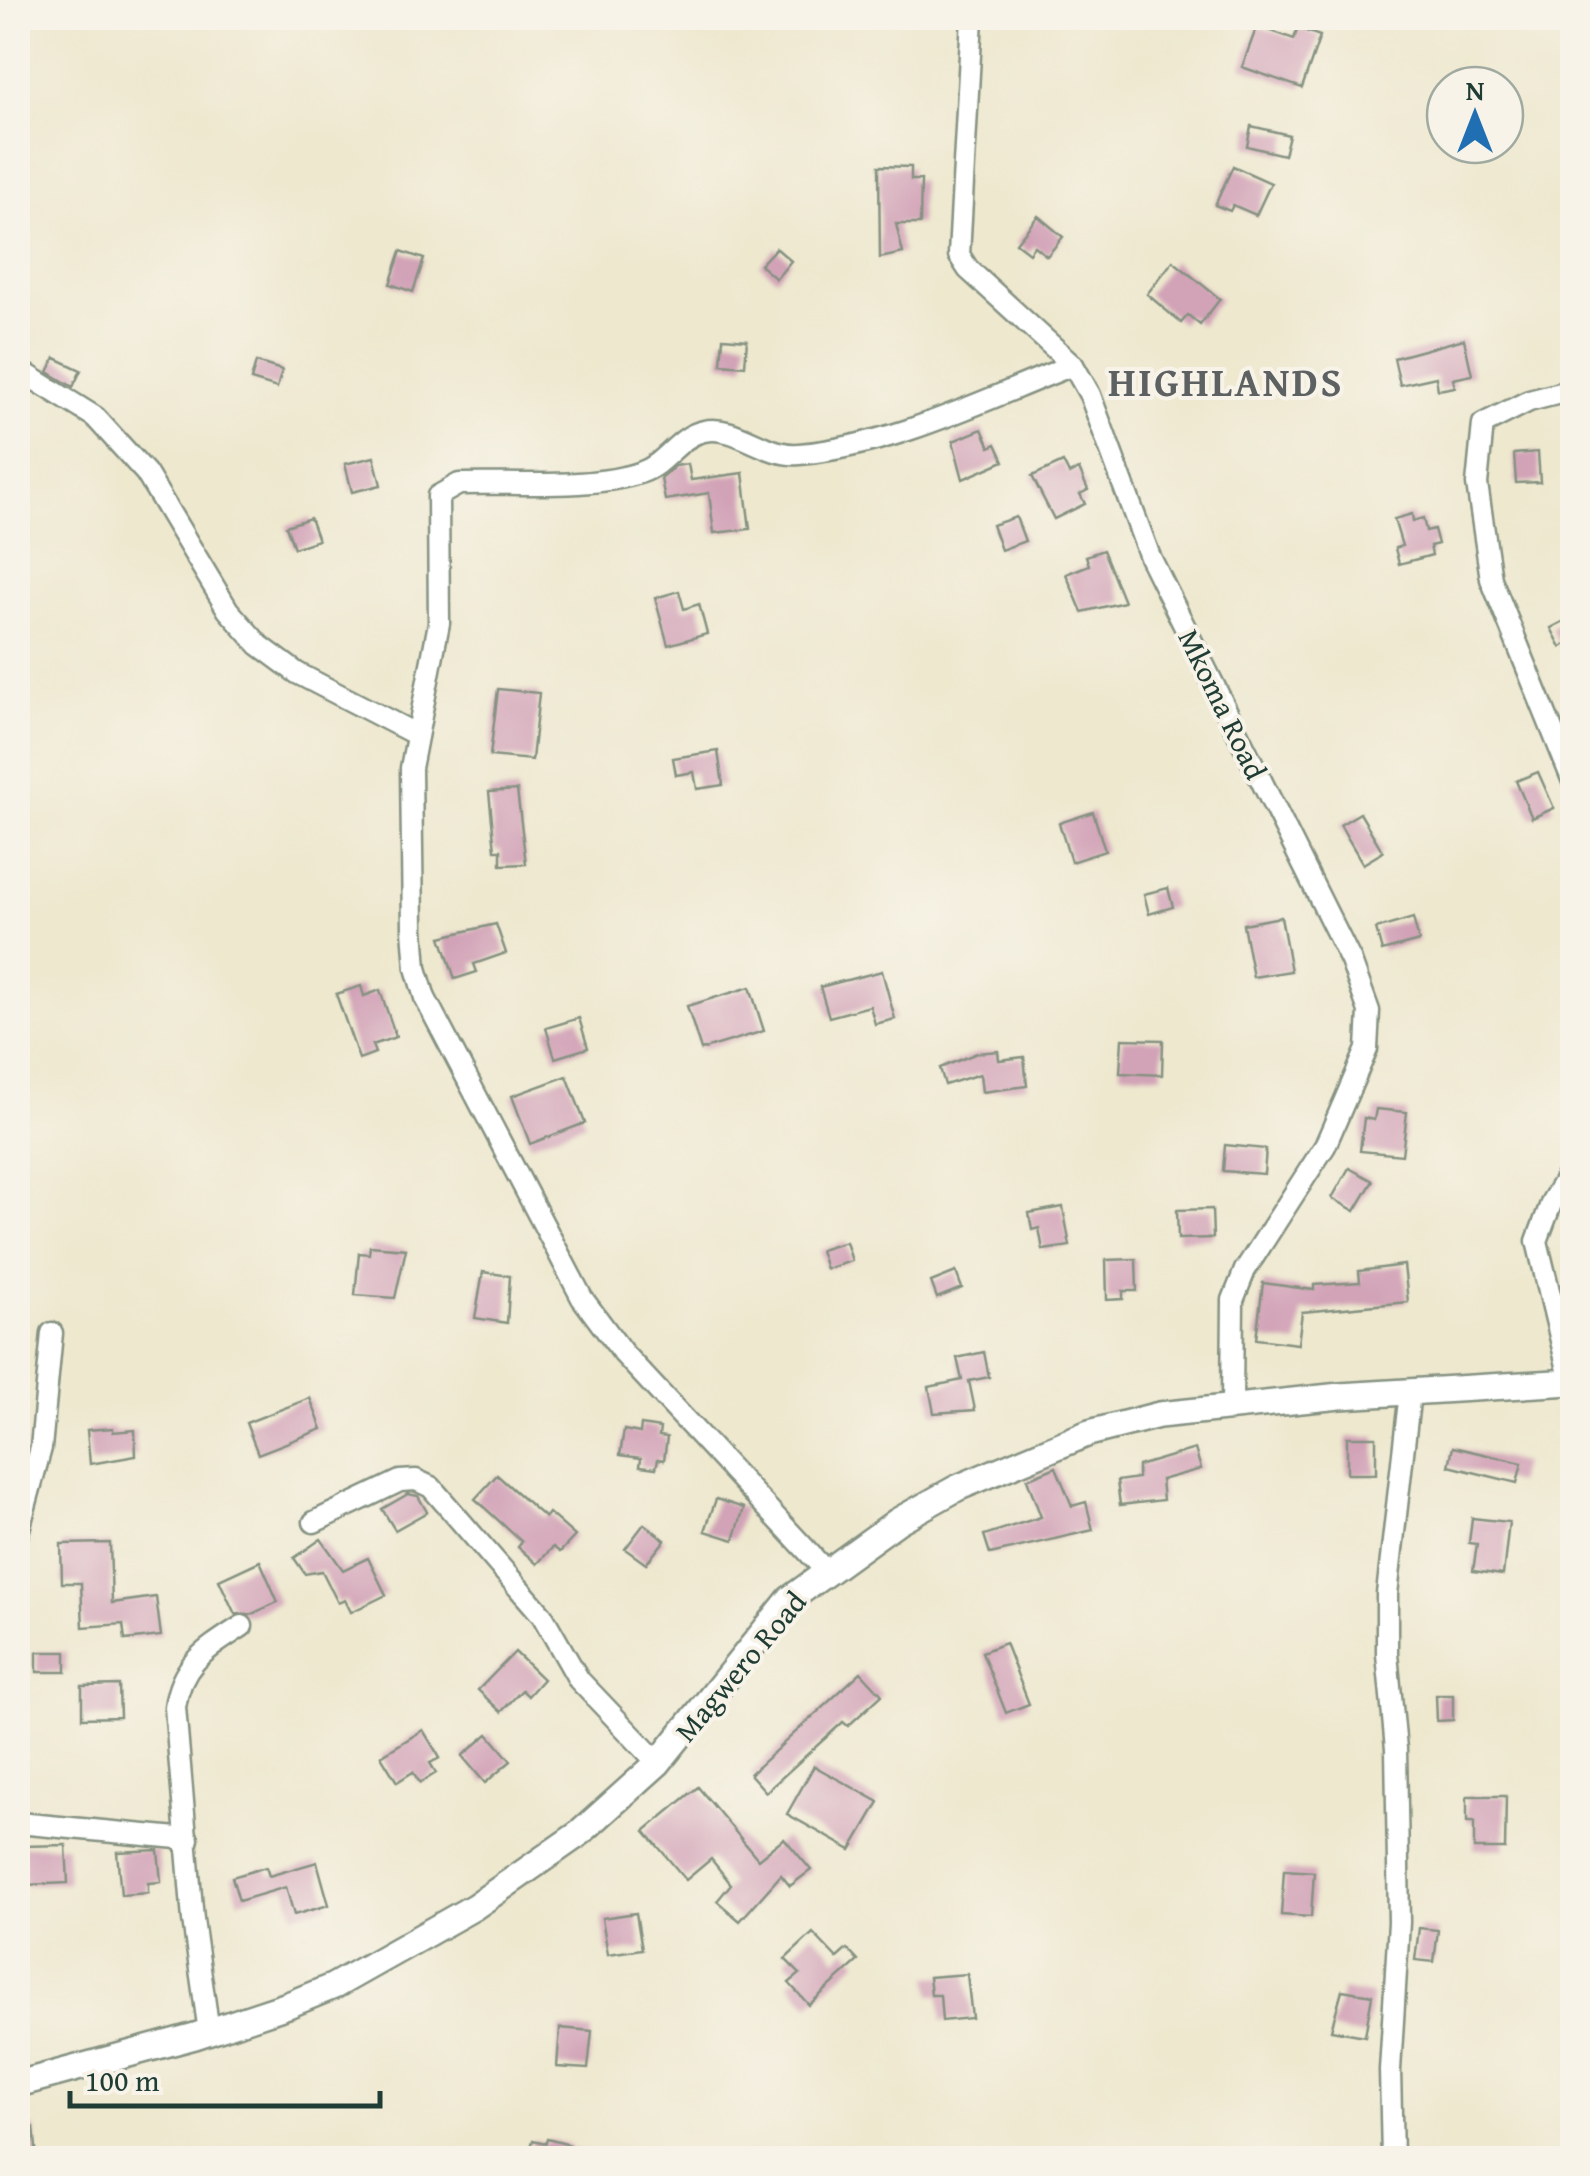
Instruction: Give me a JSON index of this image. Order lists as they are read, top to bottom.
{
  "streets": {
    "street": ["Mkoma Road", "Magwero Road"]
  },
  "crossings": [
    ["Mkoma Road", "Magwero Road"]
  ],
  "districts": ["HIGHLANDS"],
  "scale_bar": "100 m",
  "north": "top"
}
